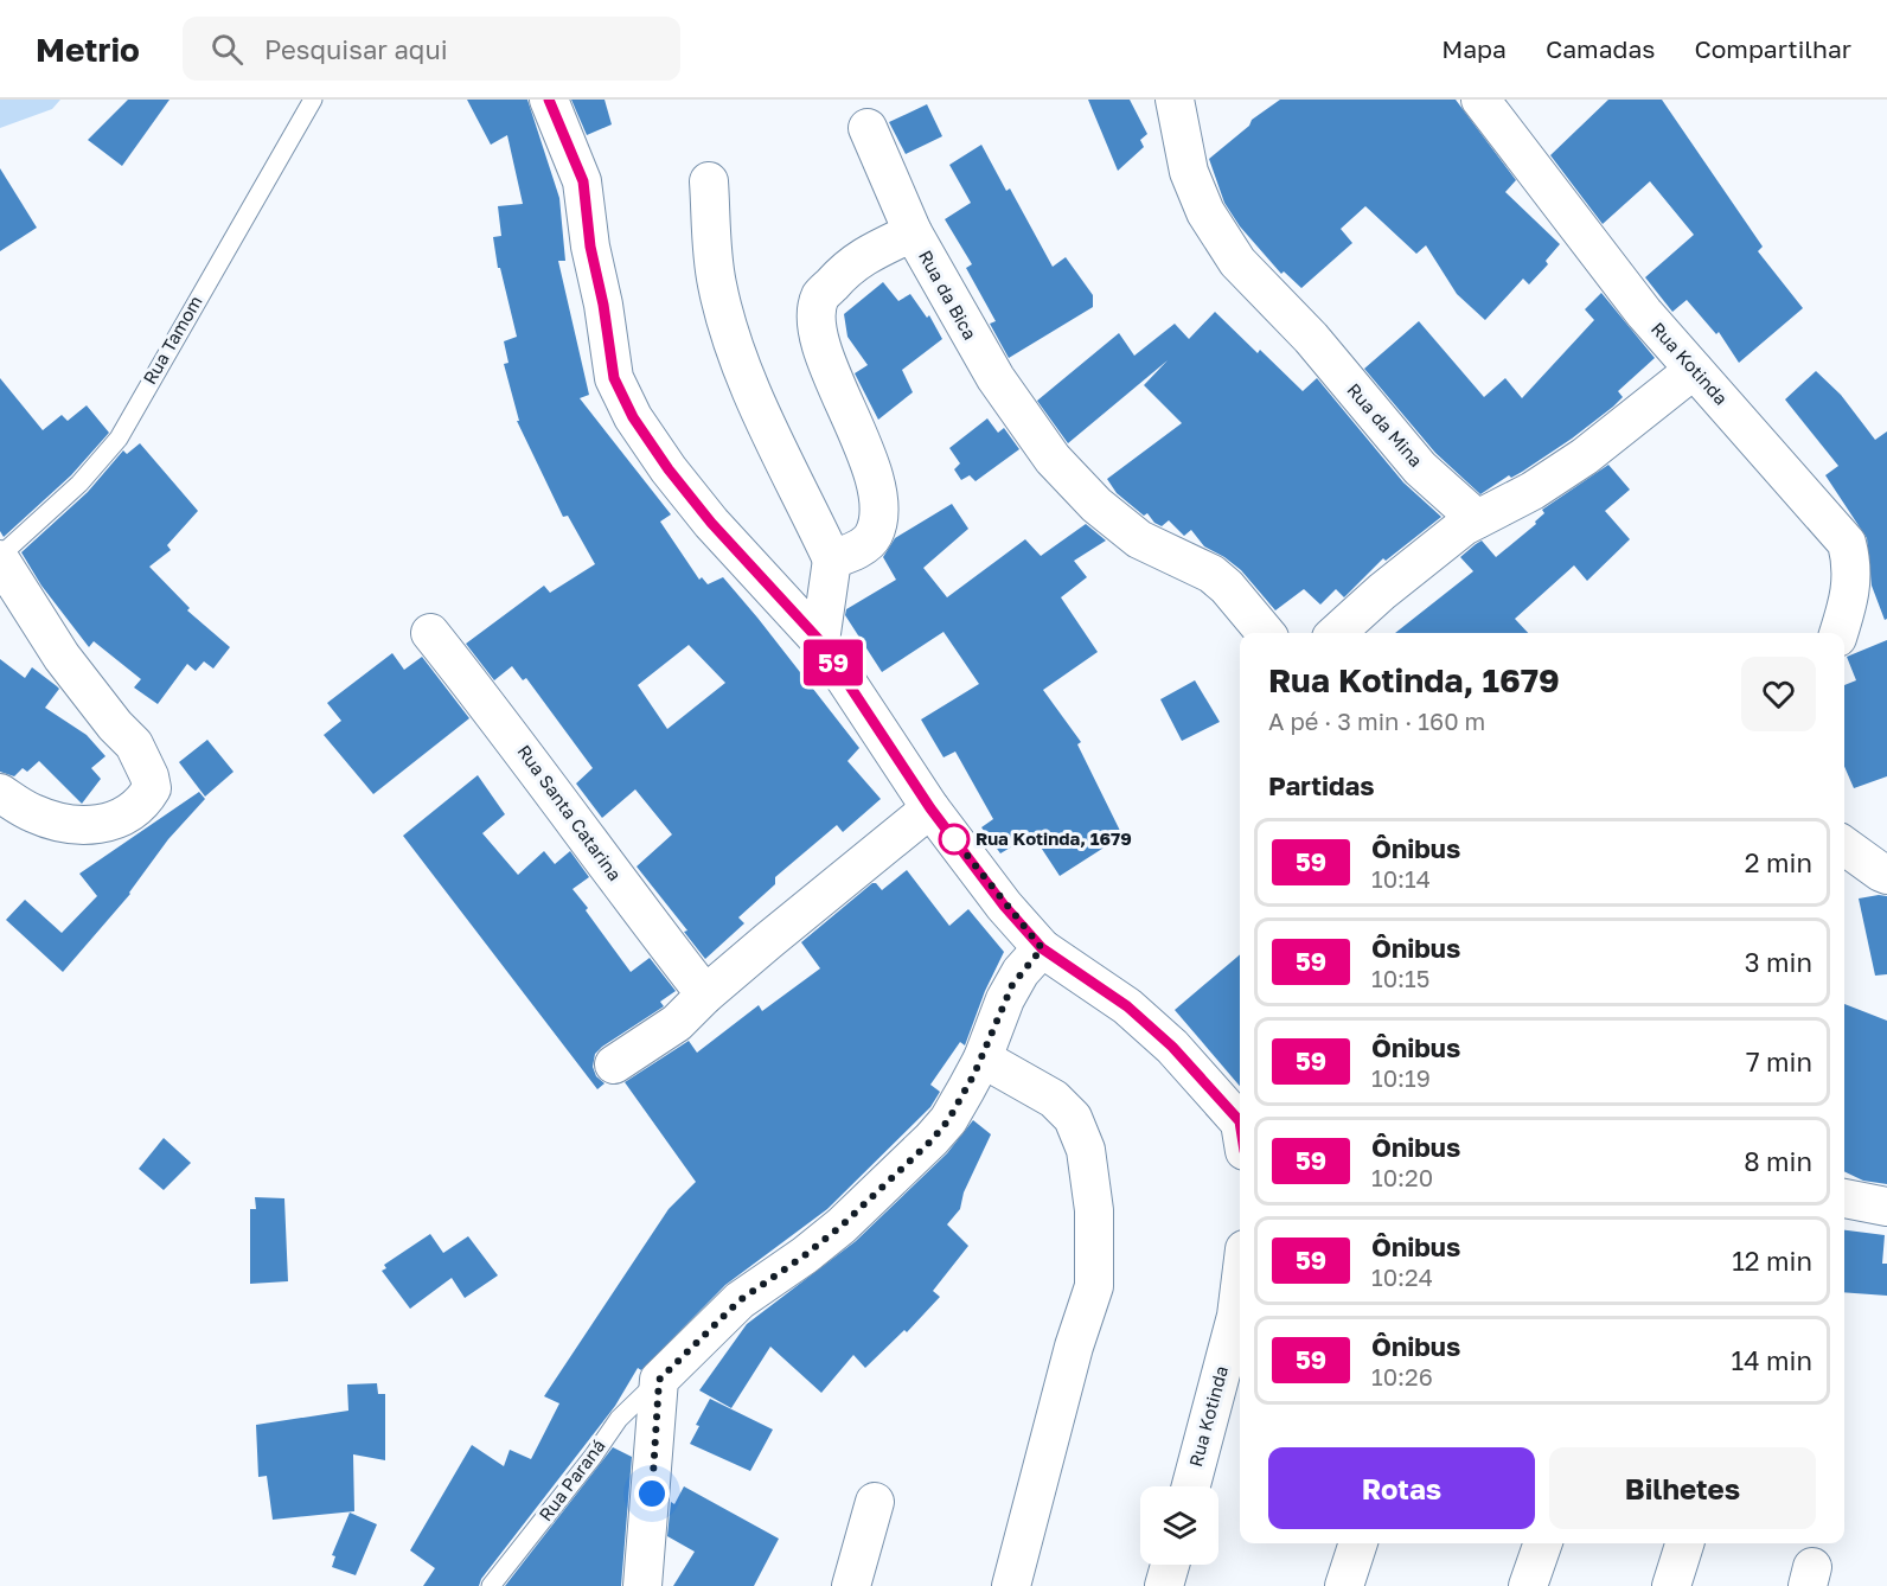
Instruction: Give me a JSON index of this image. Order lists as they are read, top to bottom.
{
  "streets": {
    "street": [
      "Rua da Bica",
      "Rua Tamom",
      "Rua Kotinda",
      "Rua da Mina",
      "Rua Santa Catarina"
    ],
    "lane": ["Rua Paraná"]
  },
  "places": ["Rua Kotinda, 1679"],
  "lines": ["bus line 59"],
  "page": {
    "header": "Metrio",
    "search": "Pesquisar aqui",
    "nav": ["Mapa", "Camadas", "Compartilhar"],
    "on_map": "59",
    "heading": [
      ["Rua Kotinda, 1679", "A pé · 3 min · 160 m"],
      "Partidas"
    ],
    "list": [
      {
        "mark": "59",
        "name": "Ônibus",
        "note": "10:14",
        "value": "2 min"
      },
      {
        "mark": "59",
        "name": "Ônibus",
        "note": "10:15",
        "value": "3 min"
      },
      {
        "mark": "59",
        "name": "Ônibus",
        "note": "10:19",
        "value": "7 min"
      },
      {
        "mark": "59",
        "name": "Ônibus",
        "note": "10:20",
        "value": "8 min"
      },
      {
        "mark": "59",
        "name": "Ônibus",
        "note": "10:24",
        "value": "12 min"
      },
      {
        "mark": "59",
        "name": "Ônibus",
        "note": "10:26",
        "value": "14 min"
      }
    ],
    "buttons": ["Rotas", "Bilhetes"]
  }
}
